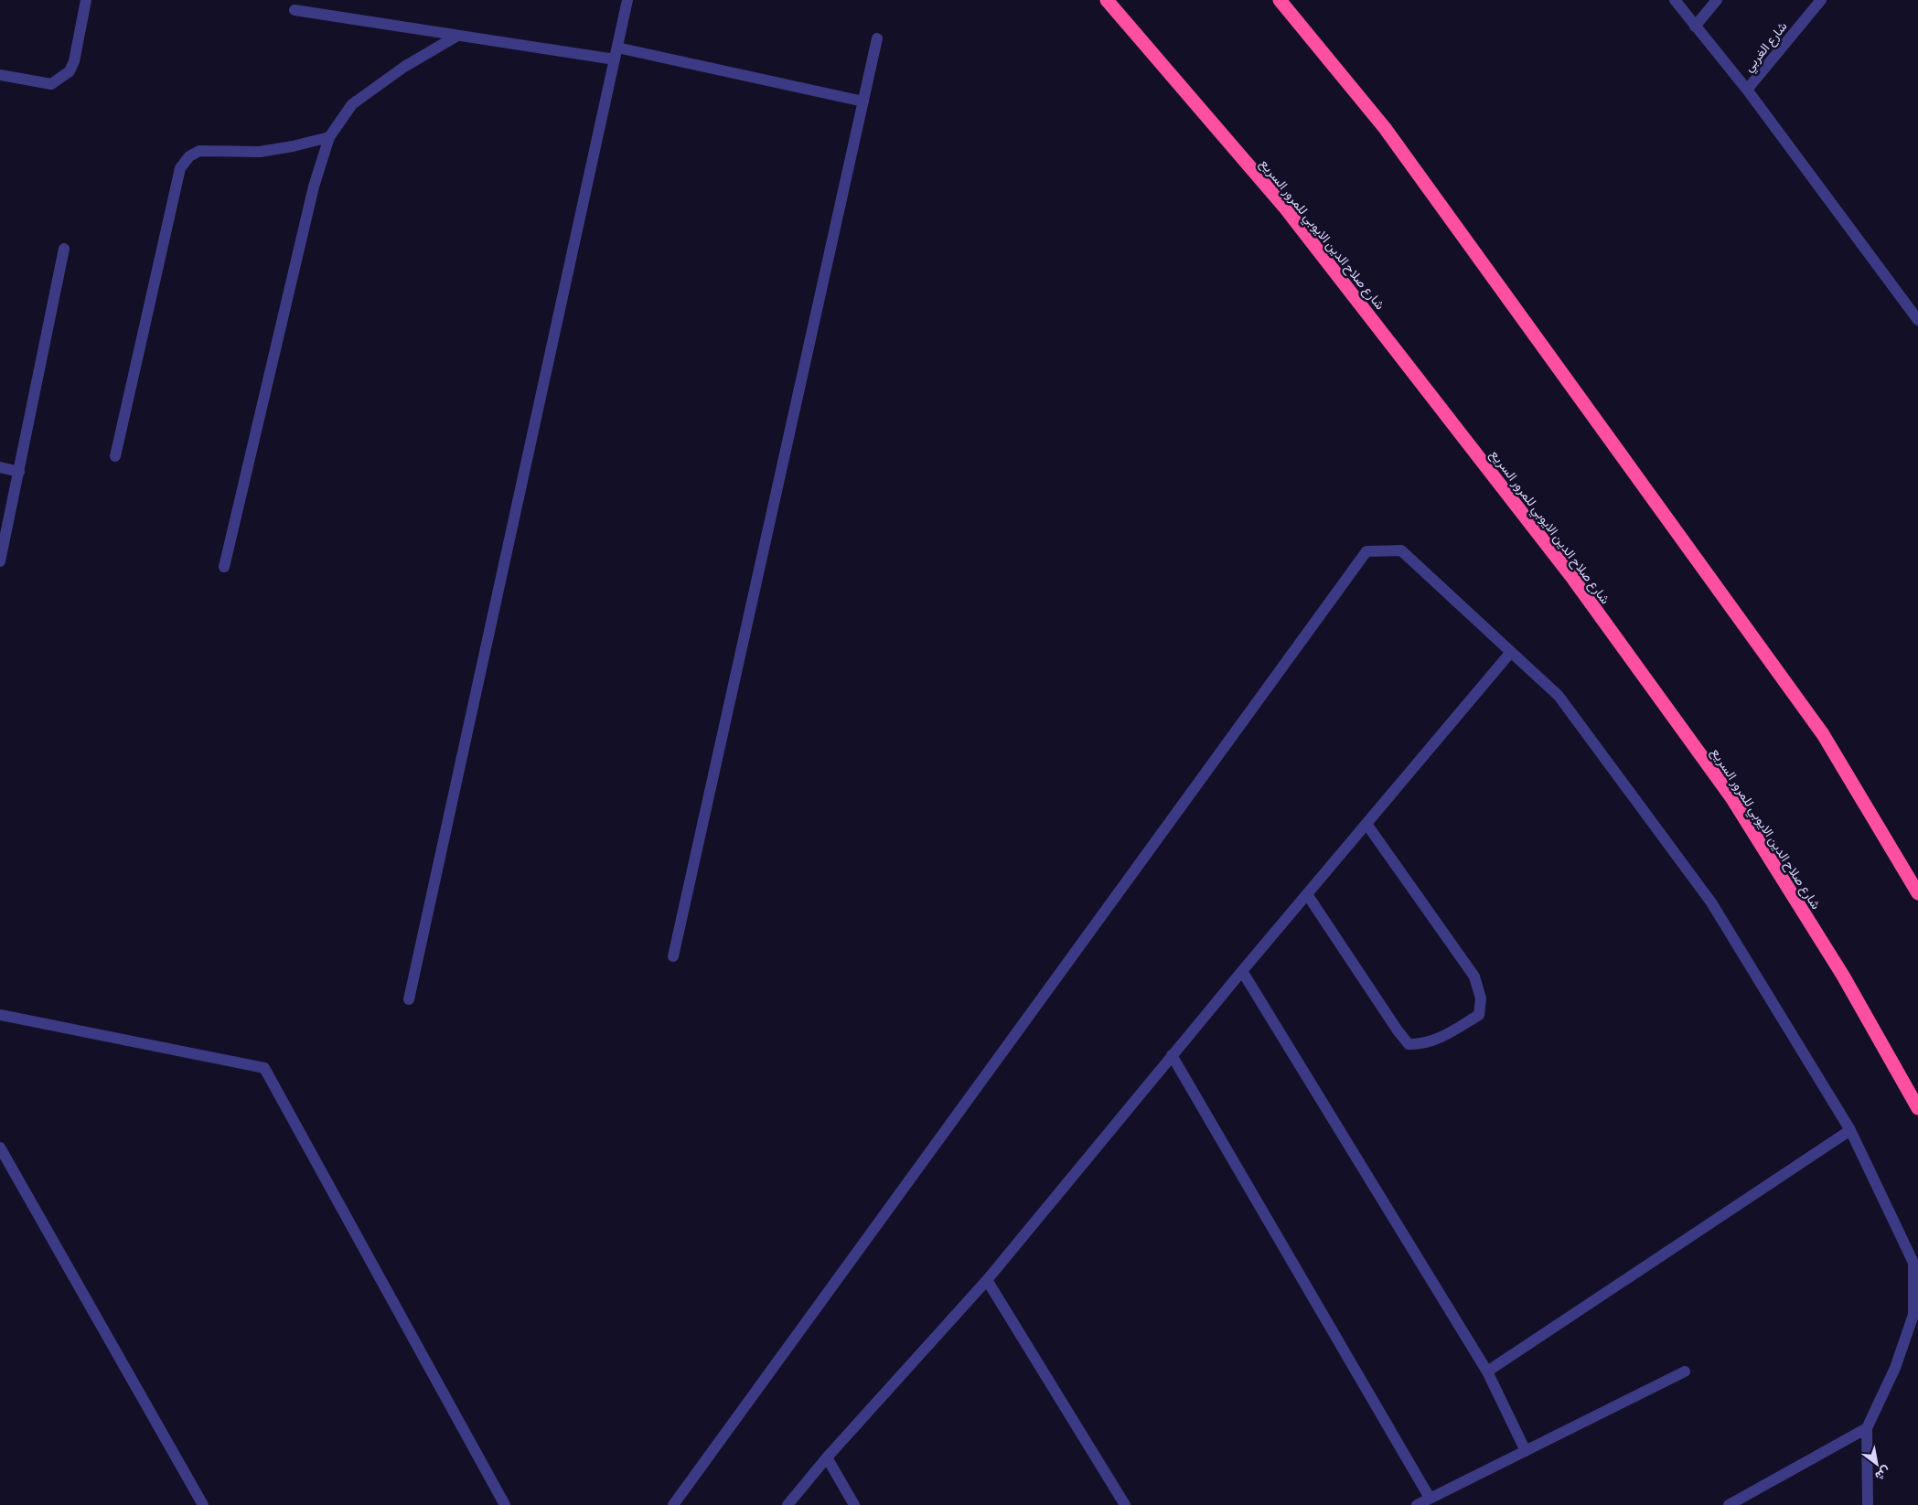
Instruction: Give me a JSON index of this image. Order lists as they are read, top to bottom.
{
  "streets": {
    "highway": ["شارع صلاح الدين الايوبي للمرور السريع"],
    "street": ["شارع الغربي"]
  },
  "north": "bottom right"
}
